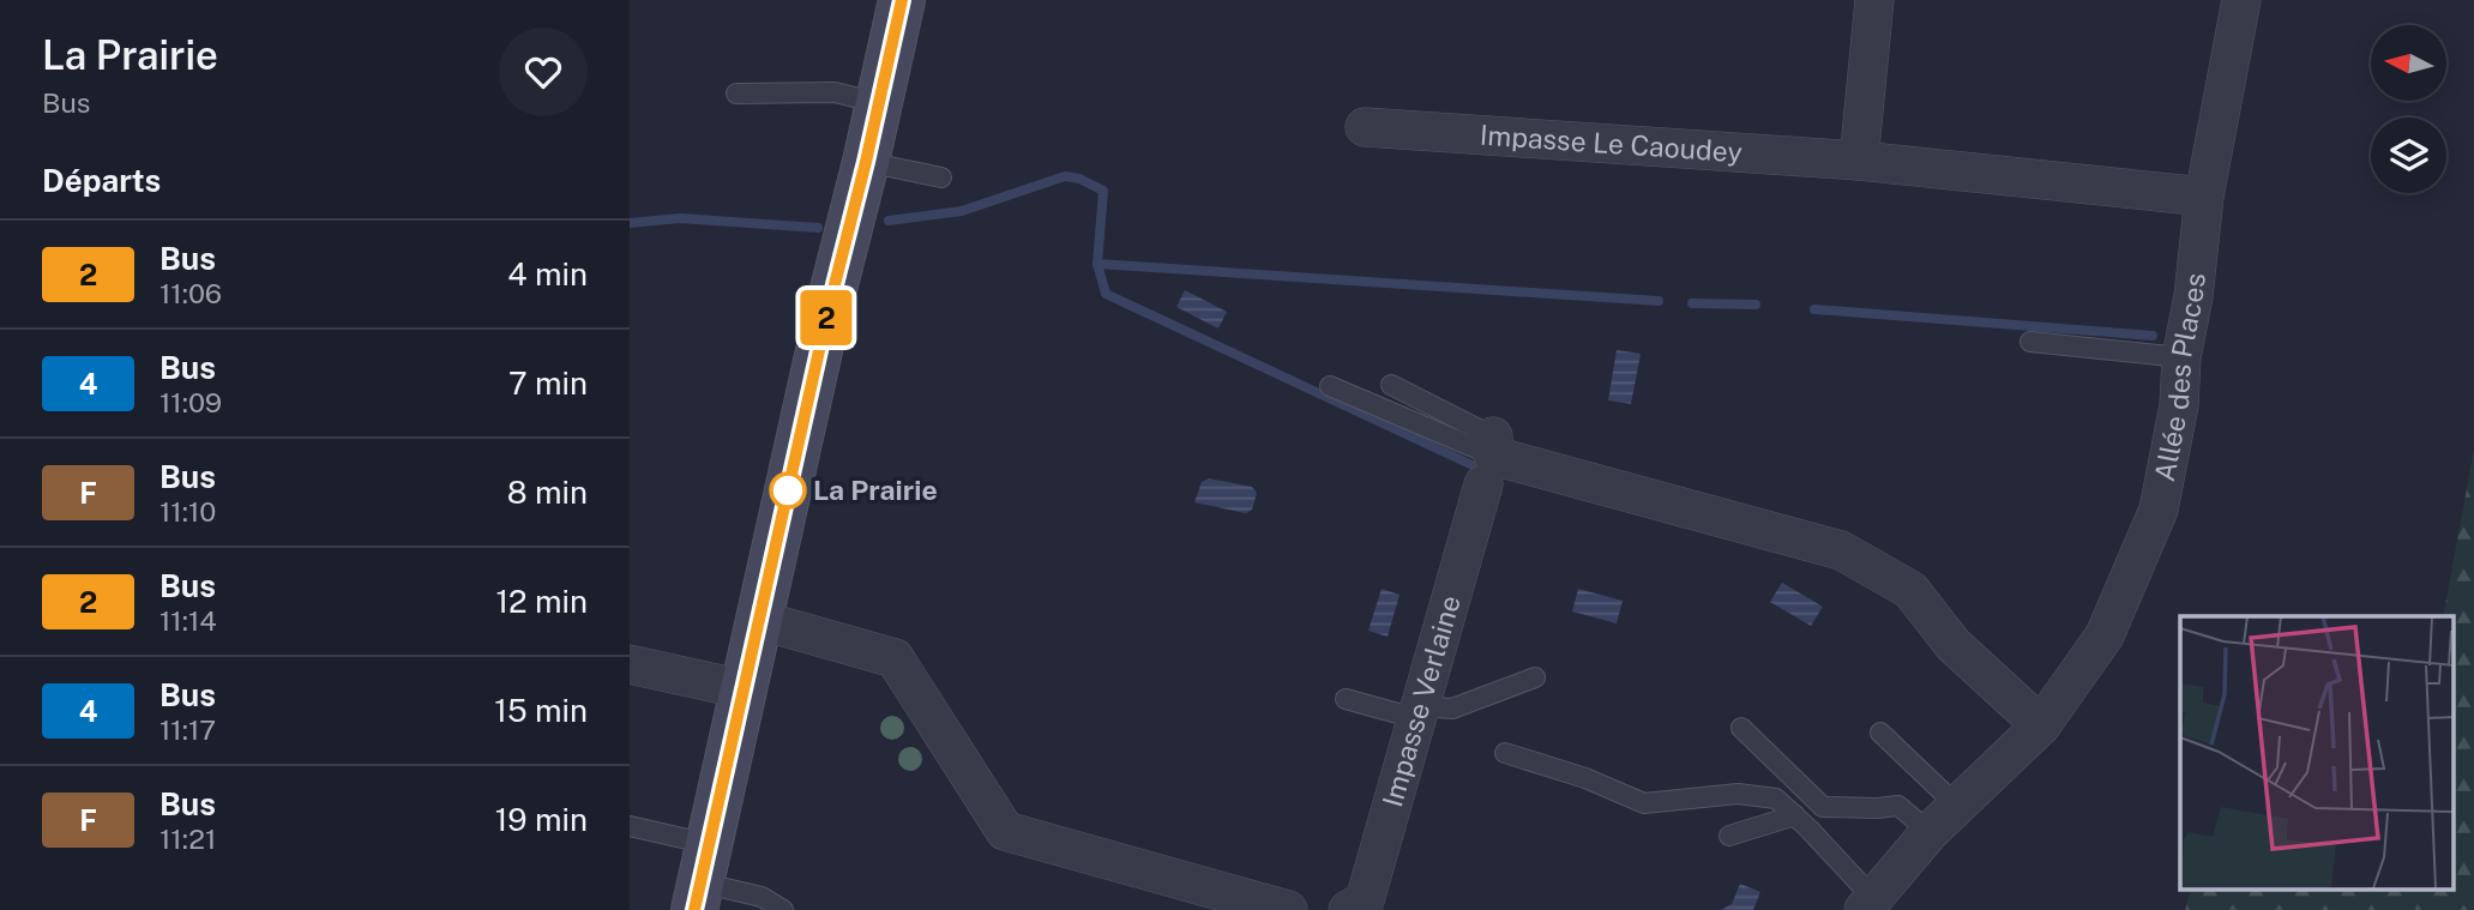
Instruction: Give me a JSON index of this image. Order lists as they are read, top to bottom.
{
  "streets": {
    "street": ["Impasse Le Caoudey", "Allée des Places", "Impasse Verlaine"]
  },
  "crossings": [
    ["Impasse Le Caoudey", "Allée des Places"]
  ],
  "places": ["La Prairie"],
  "lines": ["bus line 2"],
  "north": "left",
  "page": {
    "heading": [
      ["La Prairie", "Bus"],
      "Départs"
    ],
    "on_map": "2",
    "list": [
      {
        "mark": "2",
        "name": "Bus",
        "note": "11:06",
        "value": "4 min"
      },
      {
        "mark": "4",
        "name": "Bus",
        "note": "11:09",
        "value": "7 min"
      },
      {
        "mark": "F",
        "name": "Bus",
        "note": "11:10",
        "value": "8 min"
      },
      {
        "mark": "2",
        "name": "Bus",
        "note": "11:14",
        "value": "12 min"
      },
      {
        "mark": "4",
        "name": "Bus",
        "note": "11:17",
        "value": "15 min"
      },
      {
        "mark": "F",
        "name": "Bus",
        "note": "11:21",
        "value": "19 min"
      }
    ]
  }
}
